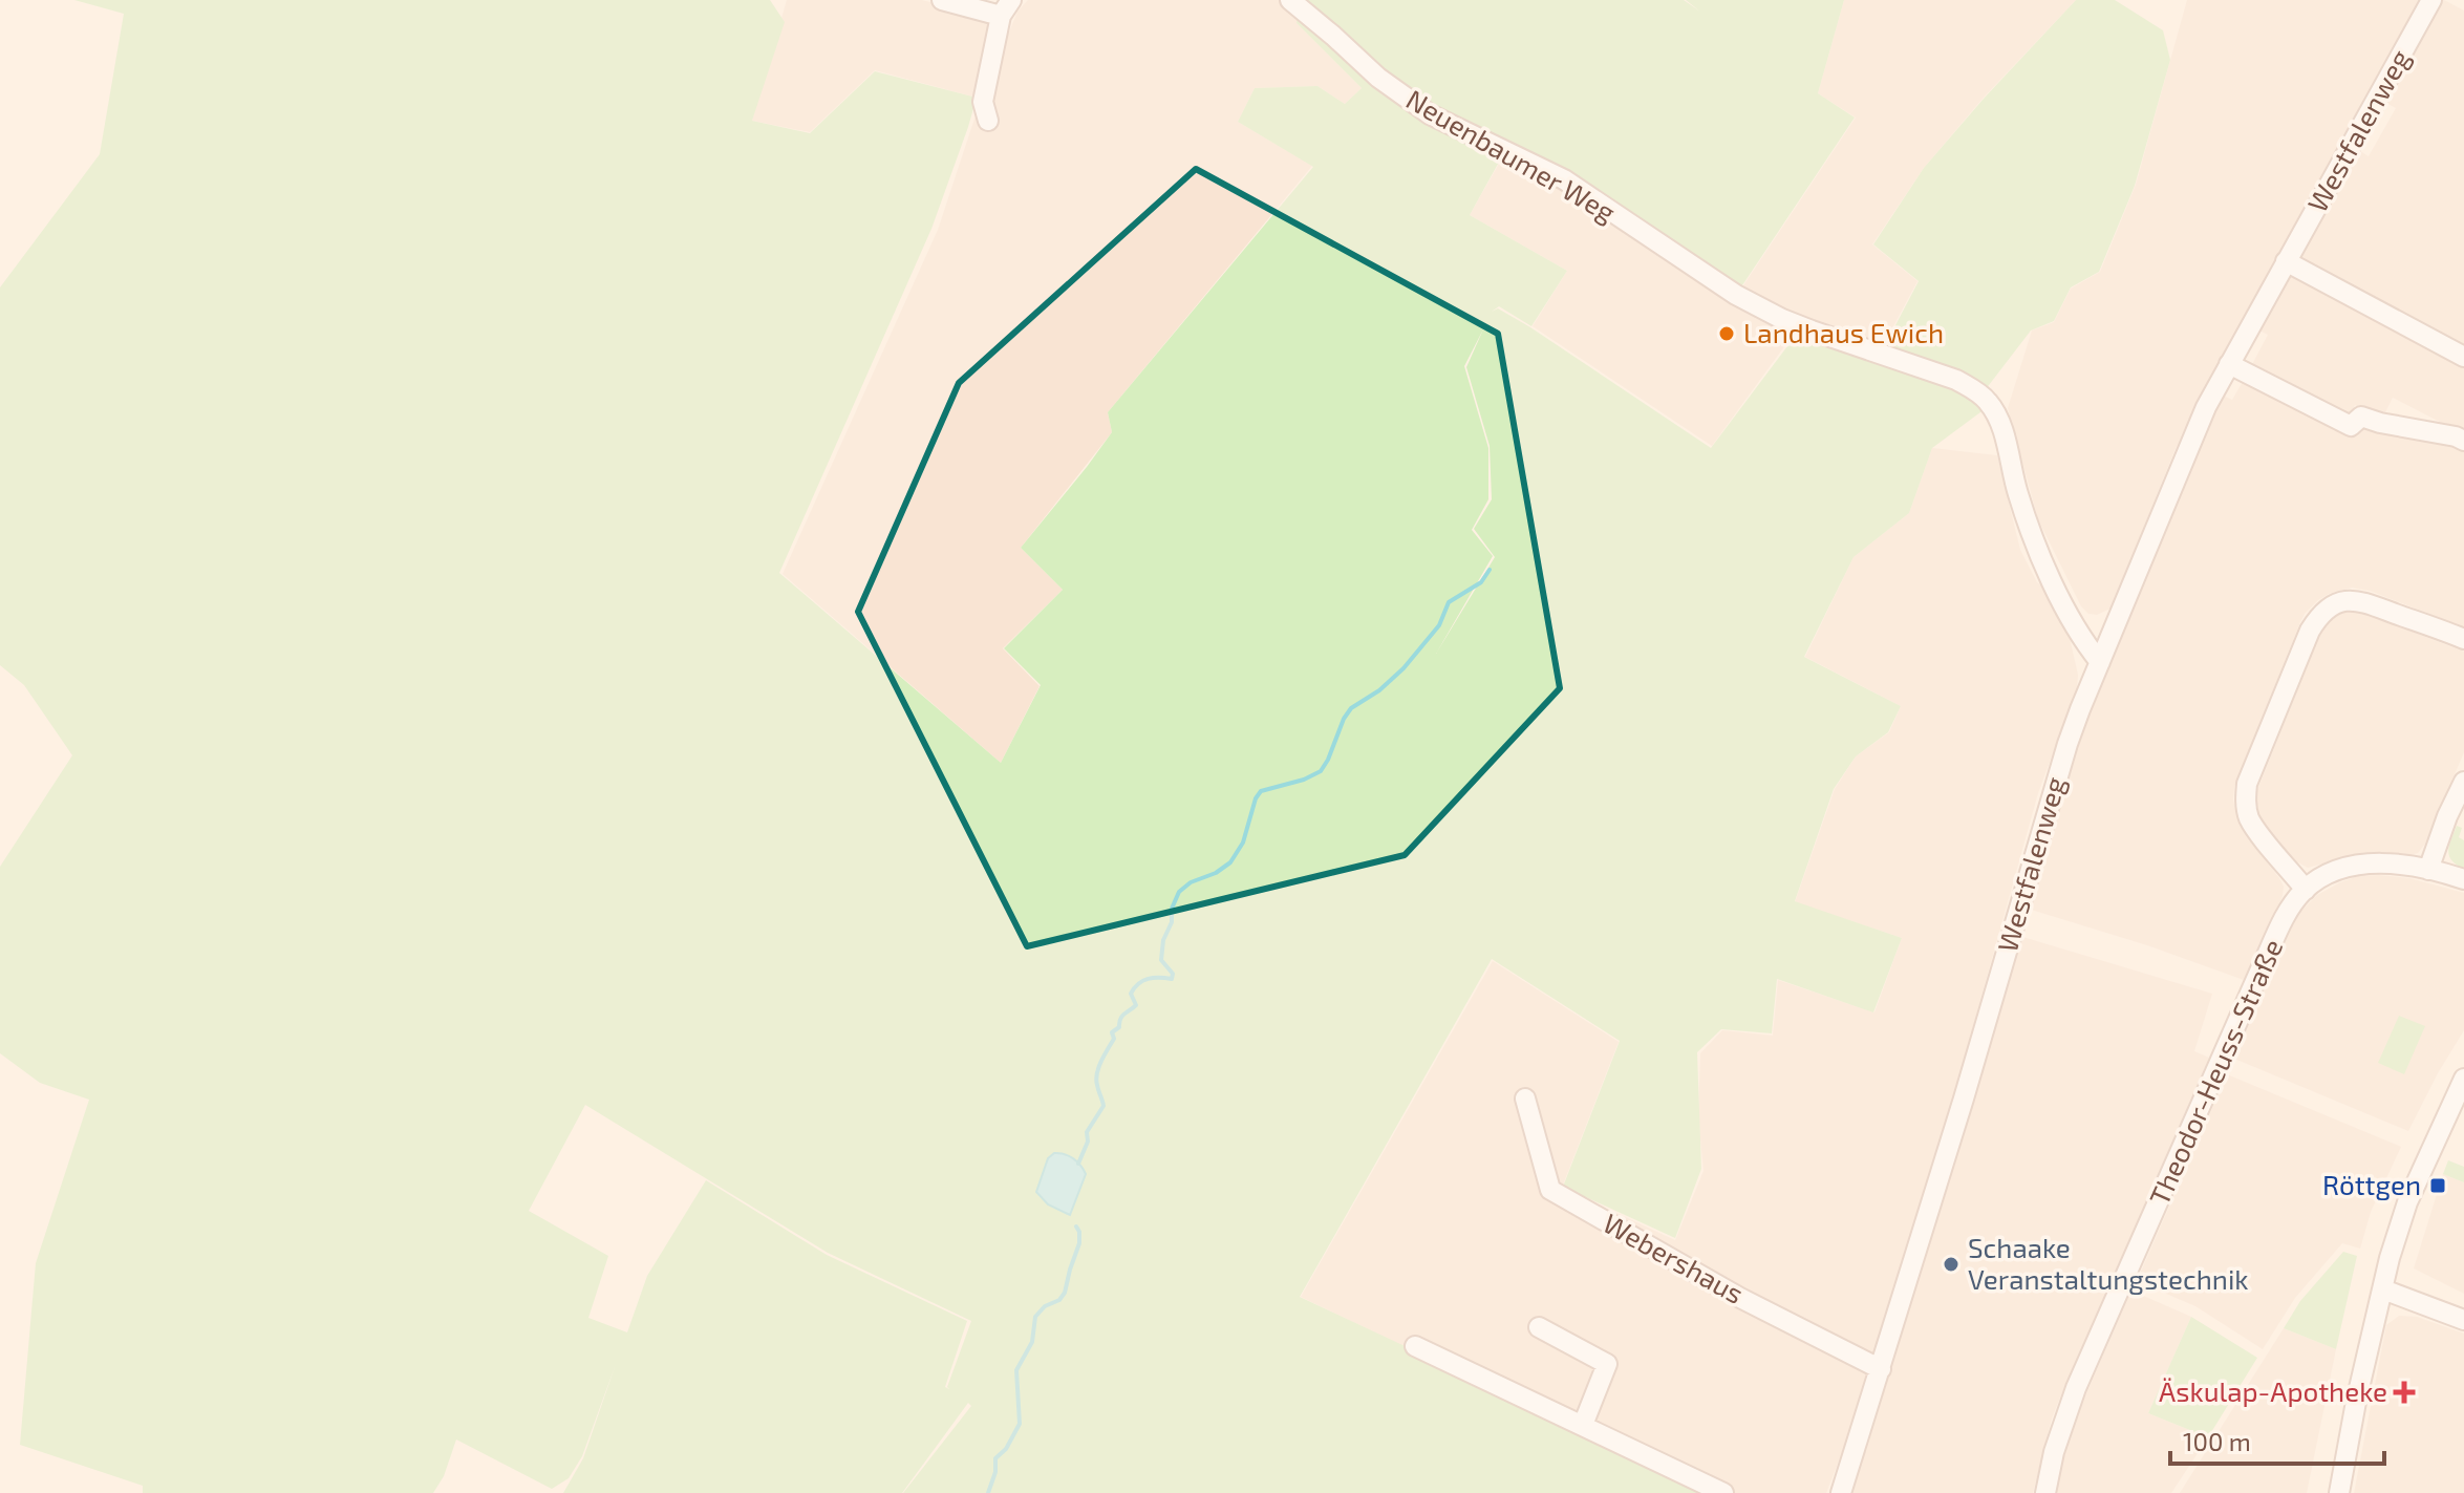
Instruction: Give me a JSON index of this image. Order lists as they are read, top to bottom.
{
  "streets": {
    "street": [
      "Westfalenweg",
      "Neuenbaumer Weg",
      "Theodor-Heuss-Straße",
      "Webershaus"
    ]
  },
  "crossings": [
    ["Westfalenweg", "Neuenbaumer Weg"],
    ["Westfalenweg", "Webershaus"]
  ],
  "places": {
    "other": ["Landhaus Ewich", "Schaake Veranstaltungstechnik"],
    "transit": ["Röttgen"],
    "health": ["Äskulap-Apotheke"]
  },
  "scale_bar": "100 m"
}
